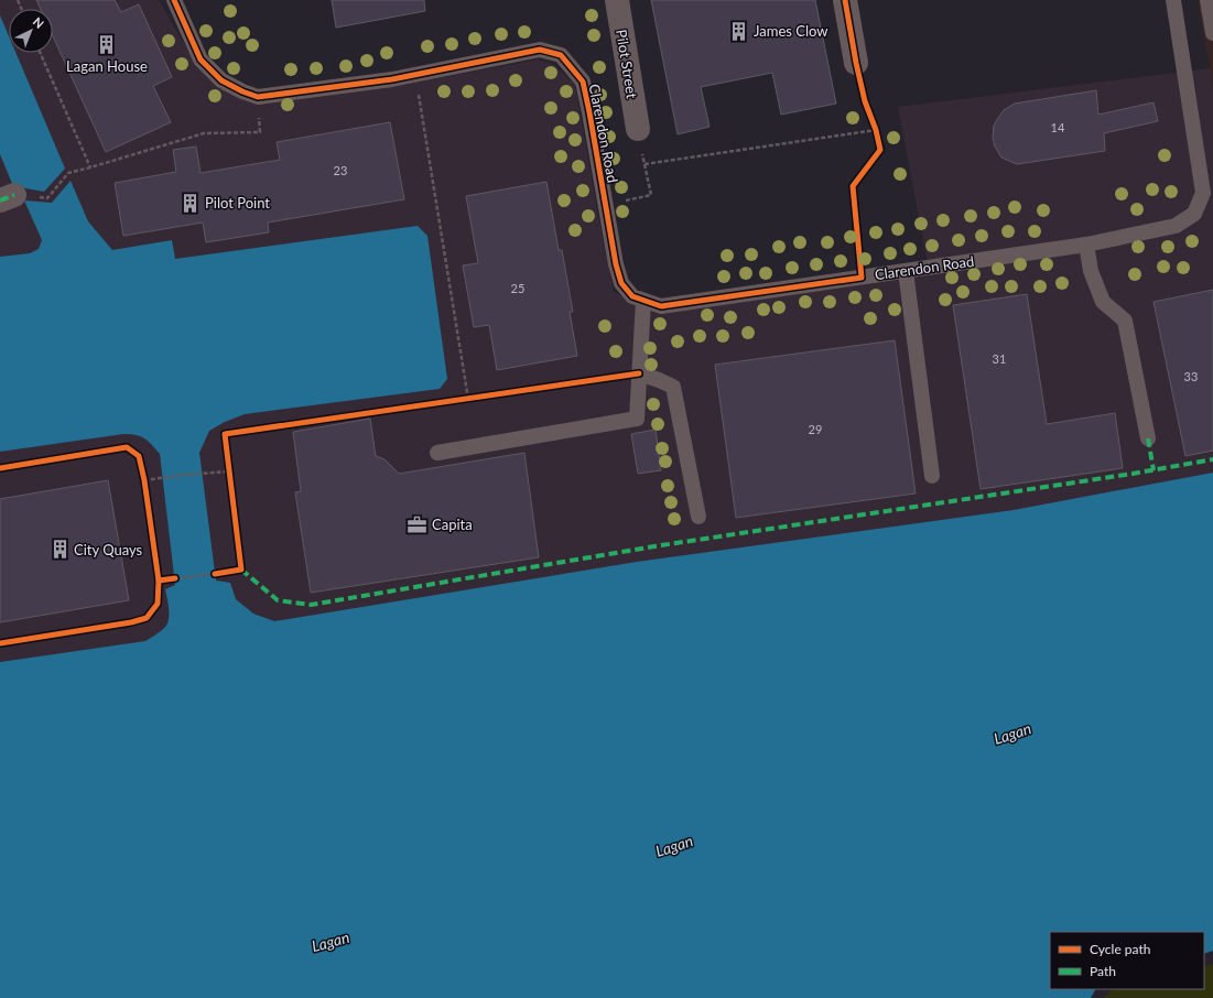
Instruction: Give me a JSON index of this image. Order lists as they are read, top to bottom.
{
  "streets": {
    "street": ["Pilot Street"],
    "lane": ["Clarendon Road"]
  },
  "water": ["Lagan"],
  "places": {
    "building": [
      "James Clow",
      "Lagan House",
      "Pilot Point",
      "City Quays"
    ],
    "office": ["Capita"]
  },
  "house_numbers": [
    "14",
    "23",
    "25",
    "31",
    "33",
    "29"
  ],
  "legend": ["Cycle path", "Path"],
  "north": "top right"
}
